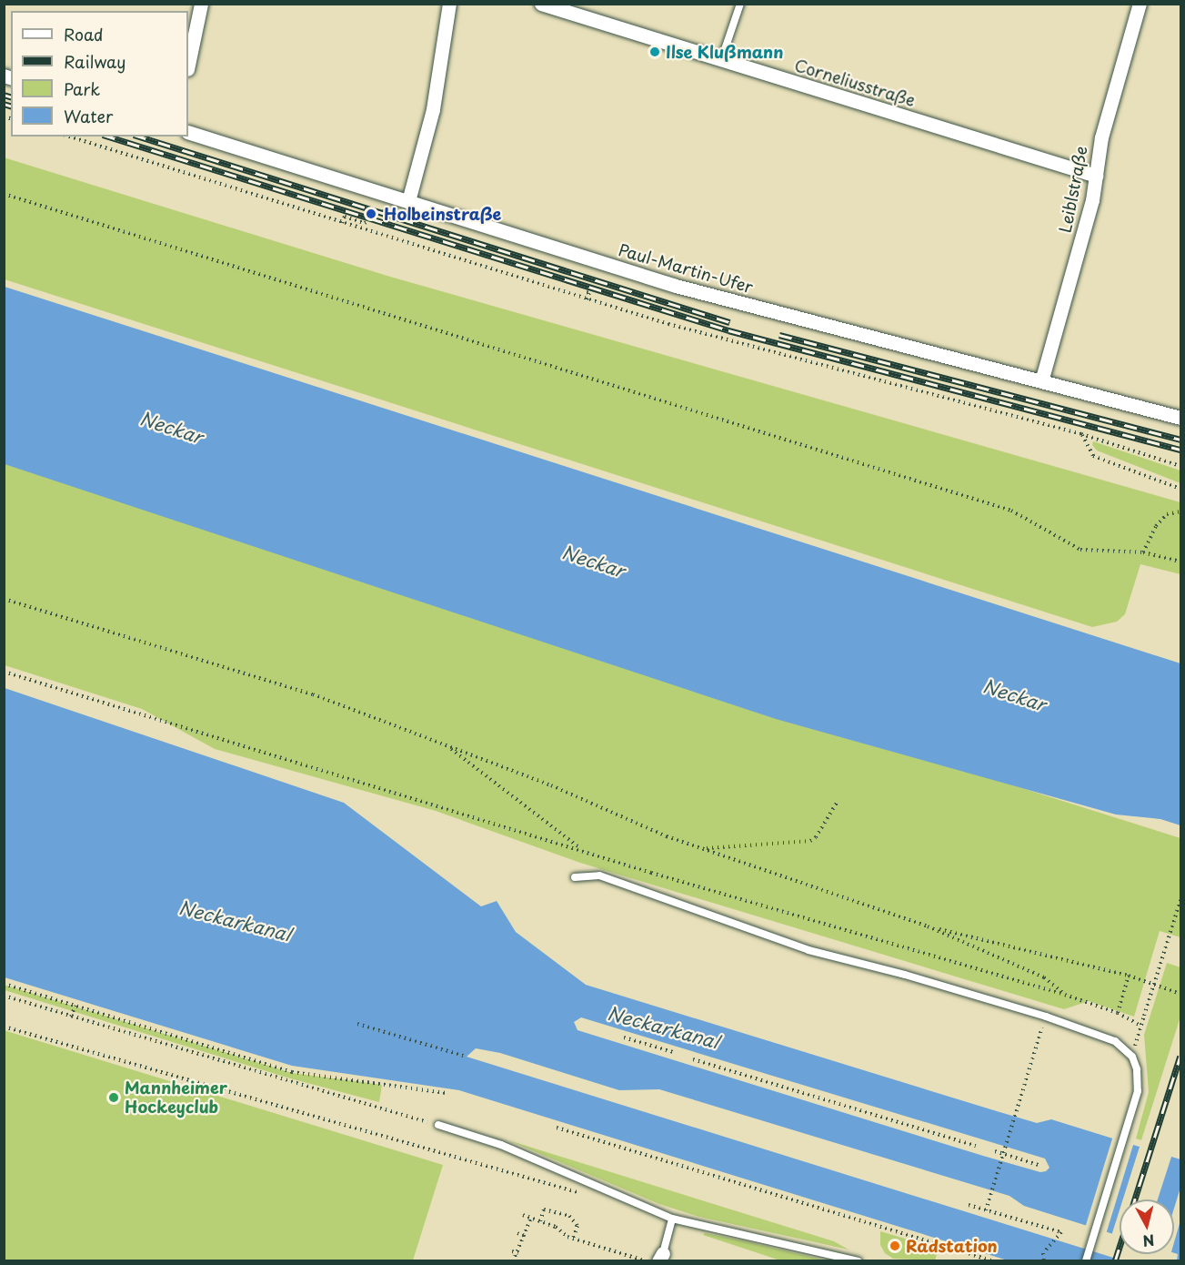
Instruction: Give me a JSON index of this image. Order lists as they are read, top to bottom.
{
  "streets": {
    "street": ["Corneliusstraße", "Leiblstraße", "Paul-Martin-Ufer"]
  },
  "crossings": [
    ["Corneliusstraße", "Leiblstraße"],
    ["Leiblstraße", "Paul-Martin-Ufer"]
  ],
  "water": ["Neckar", "Neckarkanal"],
  "places": [
    "Ilse Klußmann",
    "Holbeinstraße",
    "Mannheimer Hockeyclub",
    "Radstation"
  ],
  "legend": [
    "Road",
    "Railway",
    "Park",
    "Water"
  ],
  "north": "bottom"
}
